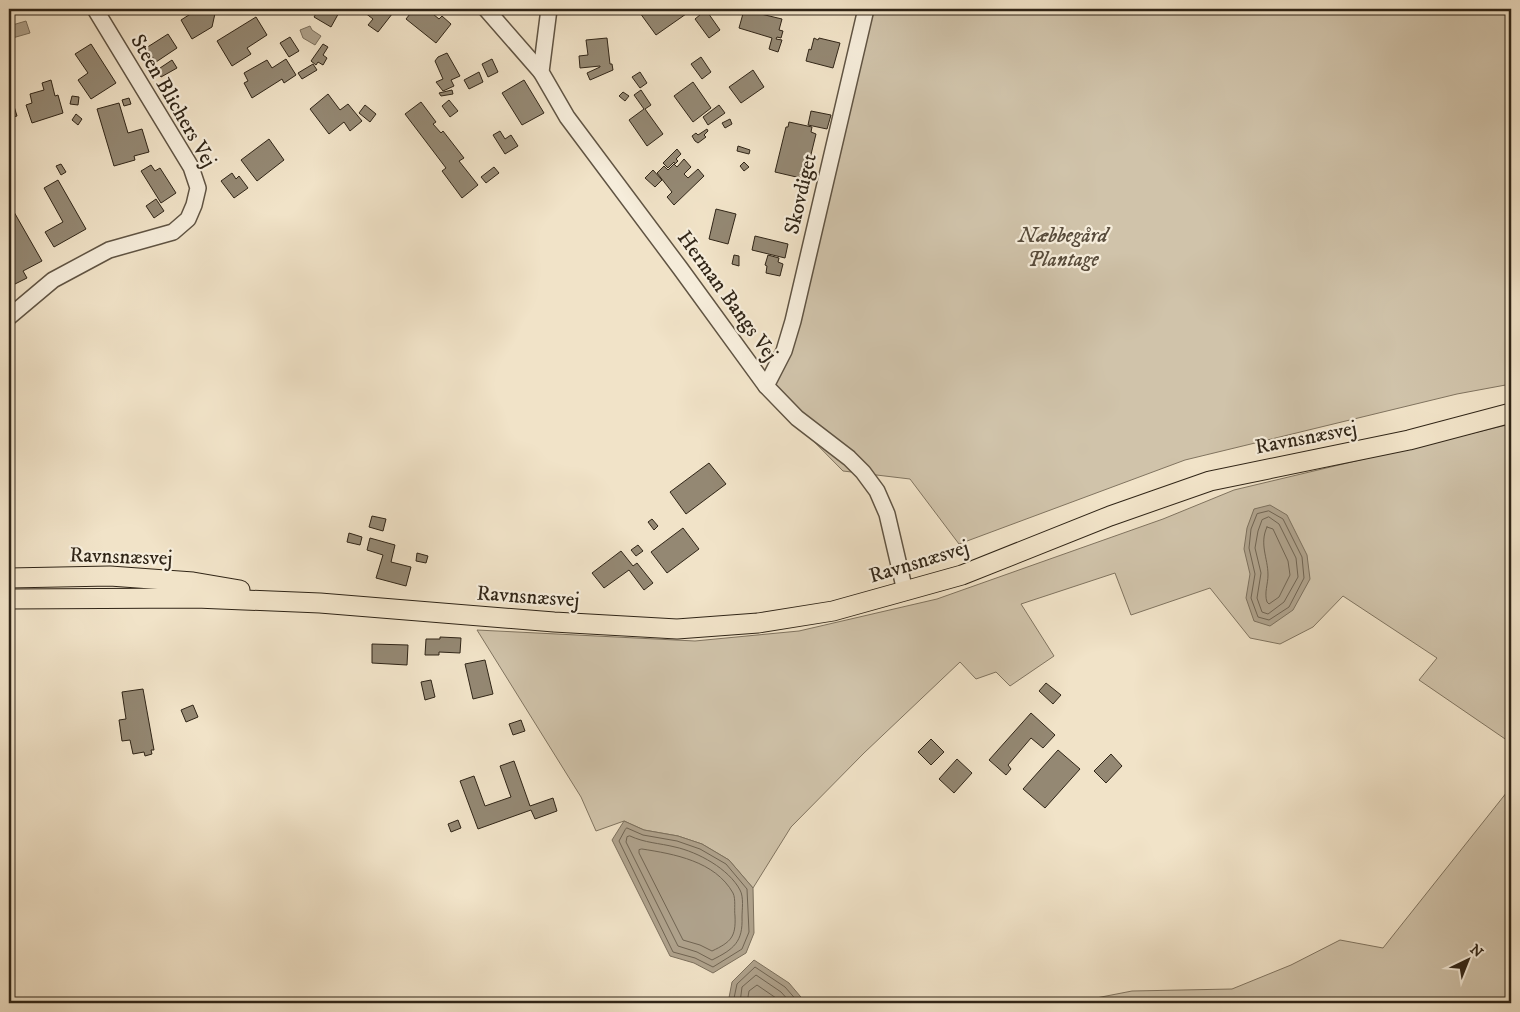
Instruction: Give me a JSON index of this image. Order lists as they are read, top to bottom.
{
  "streets": {
    "main road": ["Ravnsnæsvej"],
    "street": ["Steen Blichers Vej", "Skovdiget", "Herman Bangs Vej"]
  },
  "crossings": [
    ["Skovdiget", "Herman Bangs Vej"],
    ["Herman Bangs Vej", "Ravnsnæsvej"]
  ],
  "parks": ["Næbbegård Plantage"],
  "north": "top right"
}
